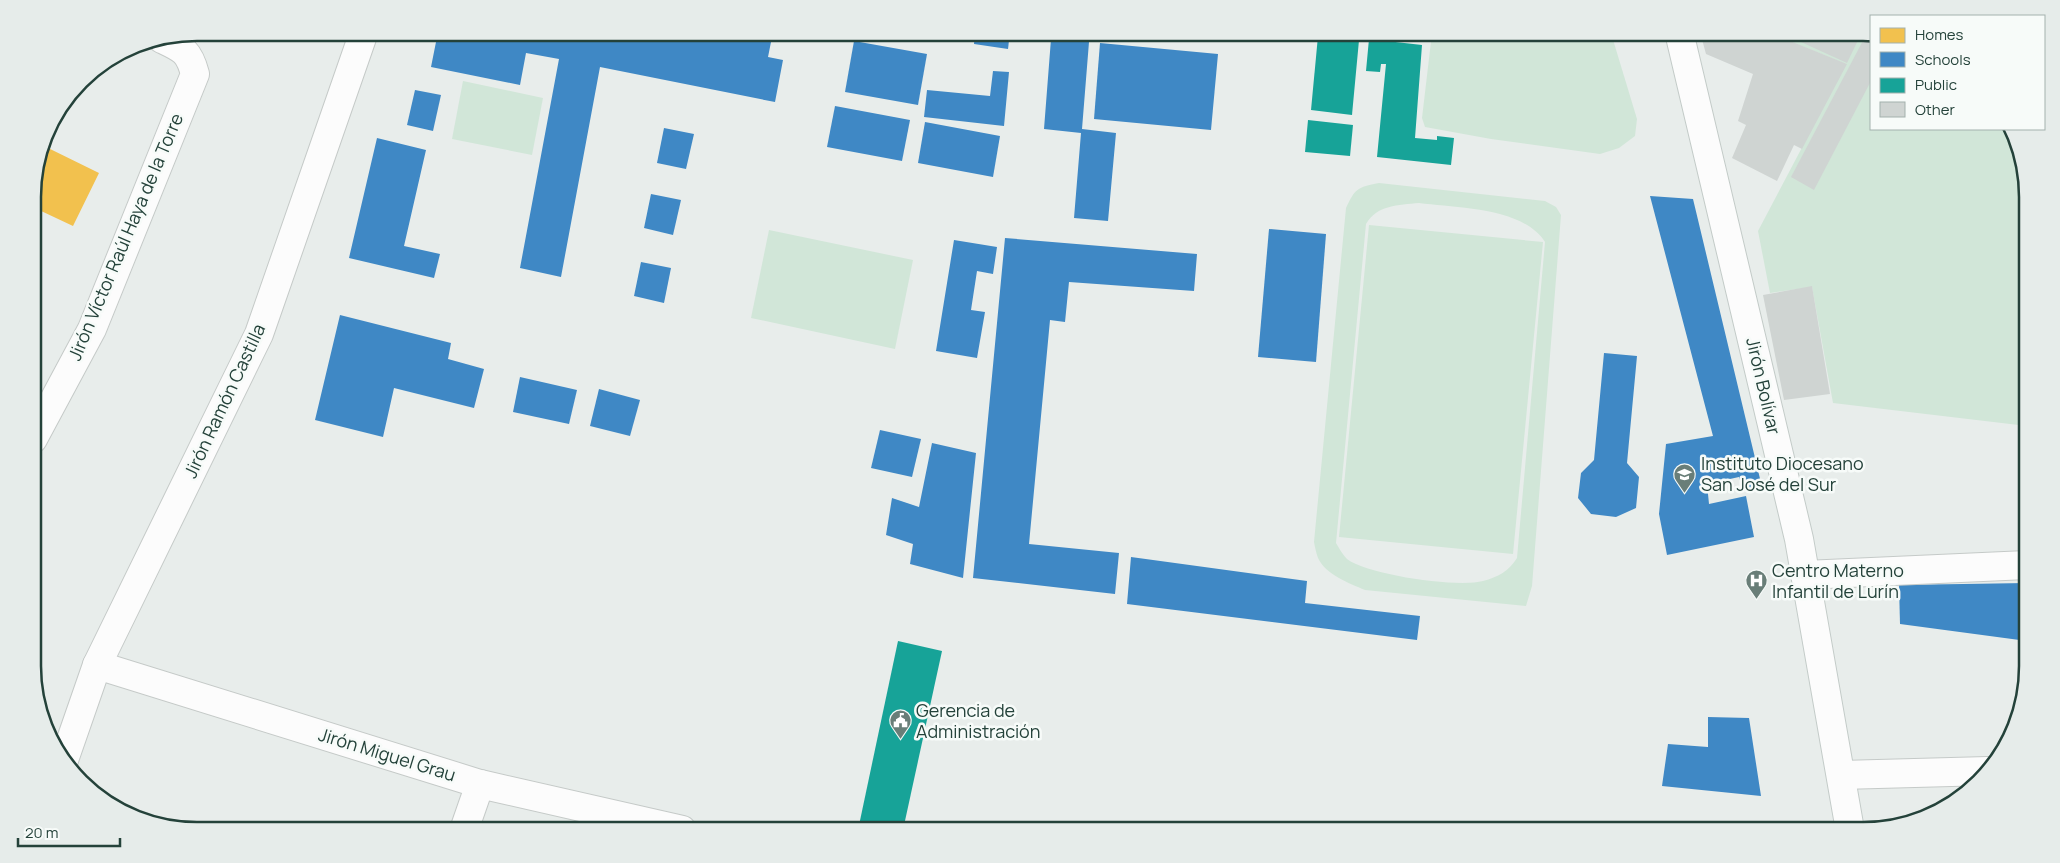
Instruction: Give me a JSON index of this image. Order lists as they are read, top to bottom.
{
  "streets": {
    "street": [
      "Jirón Víctor Raúl Haya de la Torre",
      "Jirón Bolívar",
      "Jirón Ramón Castilla",
      "Jirón Miguel Grau"
    ]
  },
  "crossings": [
    ["Jirón Ramón Castilla", "Jirón Miguel Grau"]
  ],
  "places": {
    "school or university": ["Instituto Diocesano San José del Sur"],
    "hospital": ["Centro Materno Infantil de Lurín"],
    "public building": ["Gerencia de Administración"]
  },
  "legend": [
    "Homes",
    "Schools",
    "Public",
    "Other"
  ],
  "scale_bar": "20 m"
}
